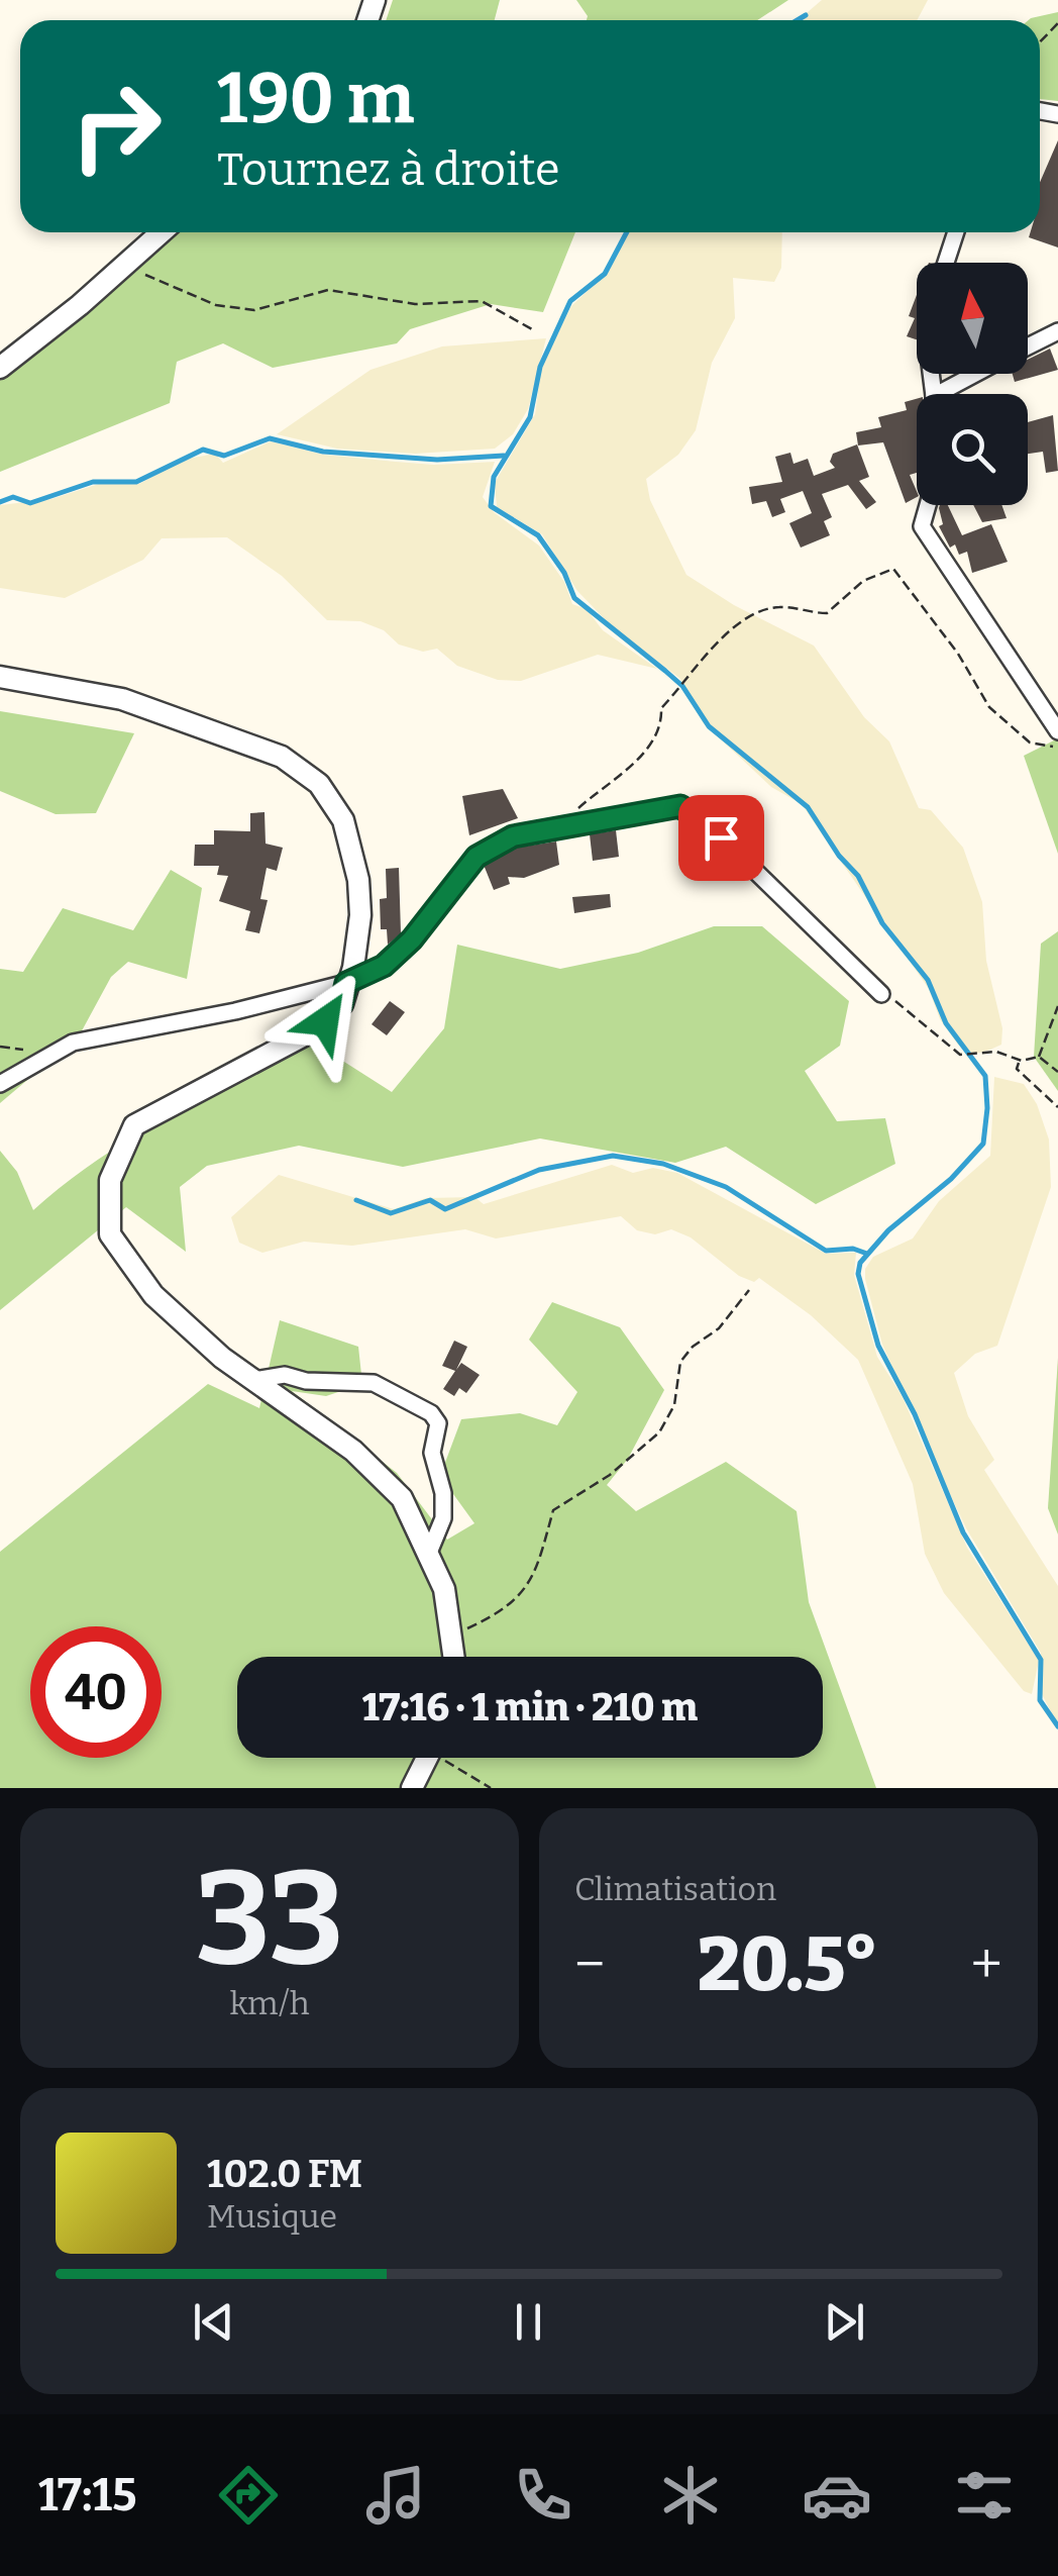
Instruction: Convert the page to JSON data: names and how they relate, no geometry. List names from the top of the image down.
{
  "north": "top",
  "page": {
    "turn": ["190 m", "Tournez à droite"],
    "limit": "40",
    "trip": "17:16 · 1 min · 210 m",
    "tile": [
      ["33", "km/h"],
      "Climatisation"
    ],
    "heat": ["−", "20.5°", "+"],
    "song": ["102.0 FM", "Musique"],
    "tabs": "17:15"
  }
}
